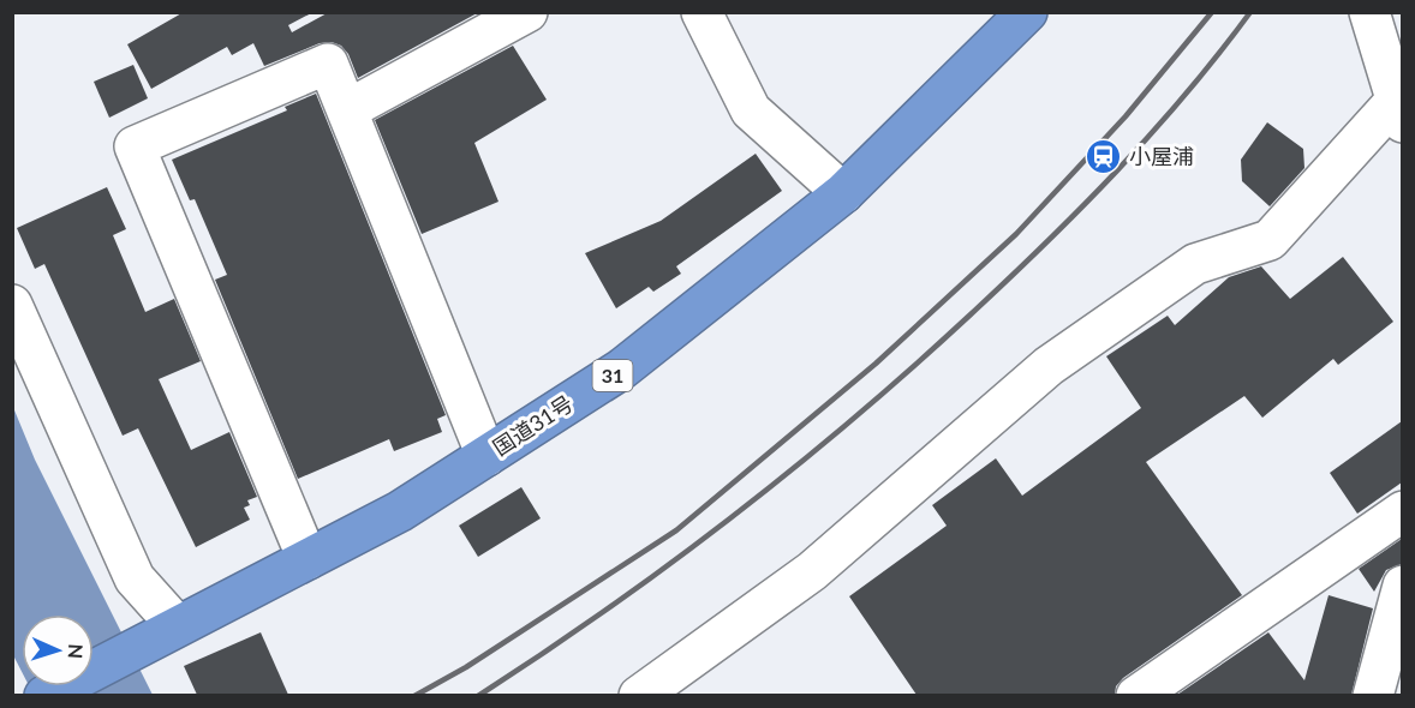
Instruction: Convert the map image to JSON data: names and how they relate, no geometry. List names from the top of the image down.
{
  "streets": {
    "highway": ["31", "国道31号"]
  },
  "places": {
    "station": ["小屋浦"]
  },
  "north": "right"
}
